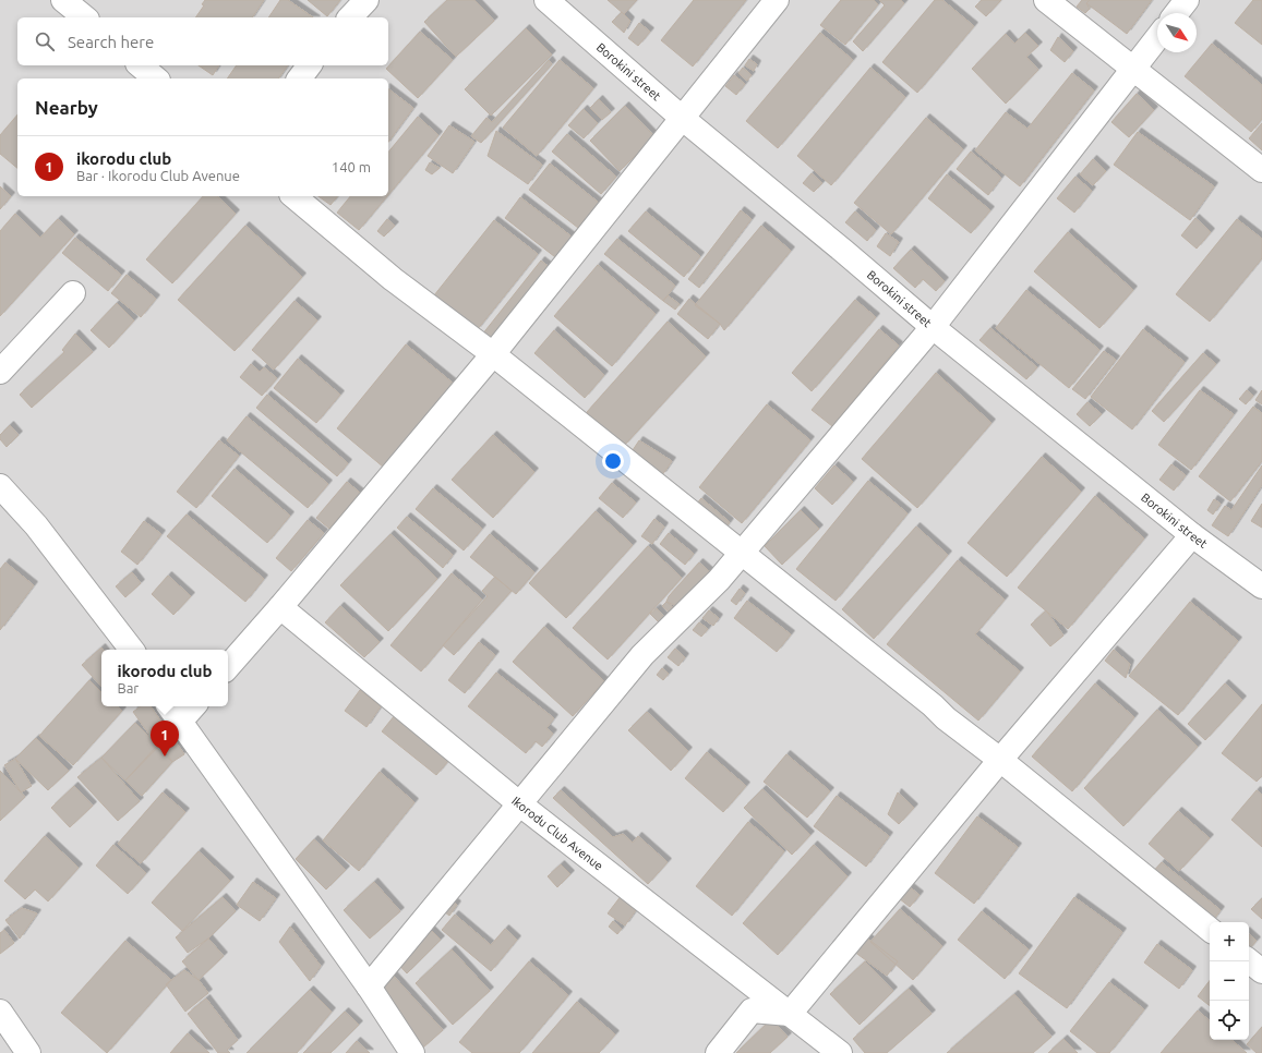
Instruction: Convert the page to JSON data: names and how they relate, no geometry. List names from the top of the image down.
{
  "streets": {
    "street": ["Borokini street", "Ikorodu Club Avenue"]
  },
  "north": "bottom right",
  "page": {
    "search": "Search here",
    "heading": "Nearby",
    "list": [
      {
        "mark": "1",
        "name": "ikorodu club",
        "note": "Bar · Ikorodu Club Avenue",
        "value": "140 m"
      }
    ],
    "popup": ["ikorodu club", "Bar"],
    "pins": "1",
    "map_buttons": ["+", "−"]
  }
}
